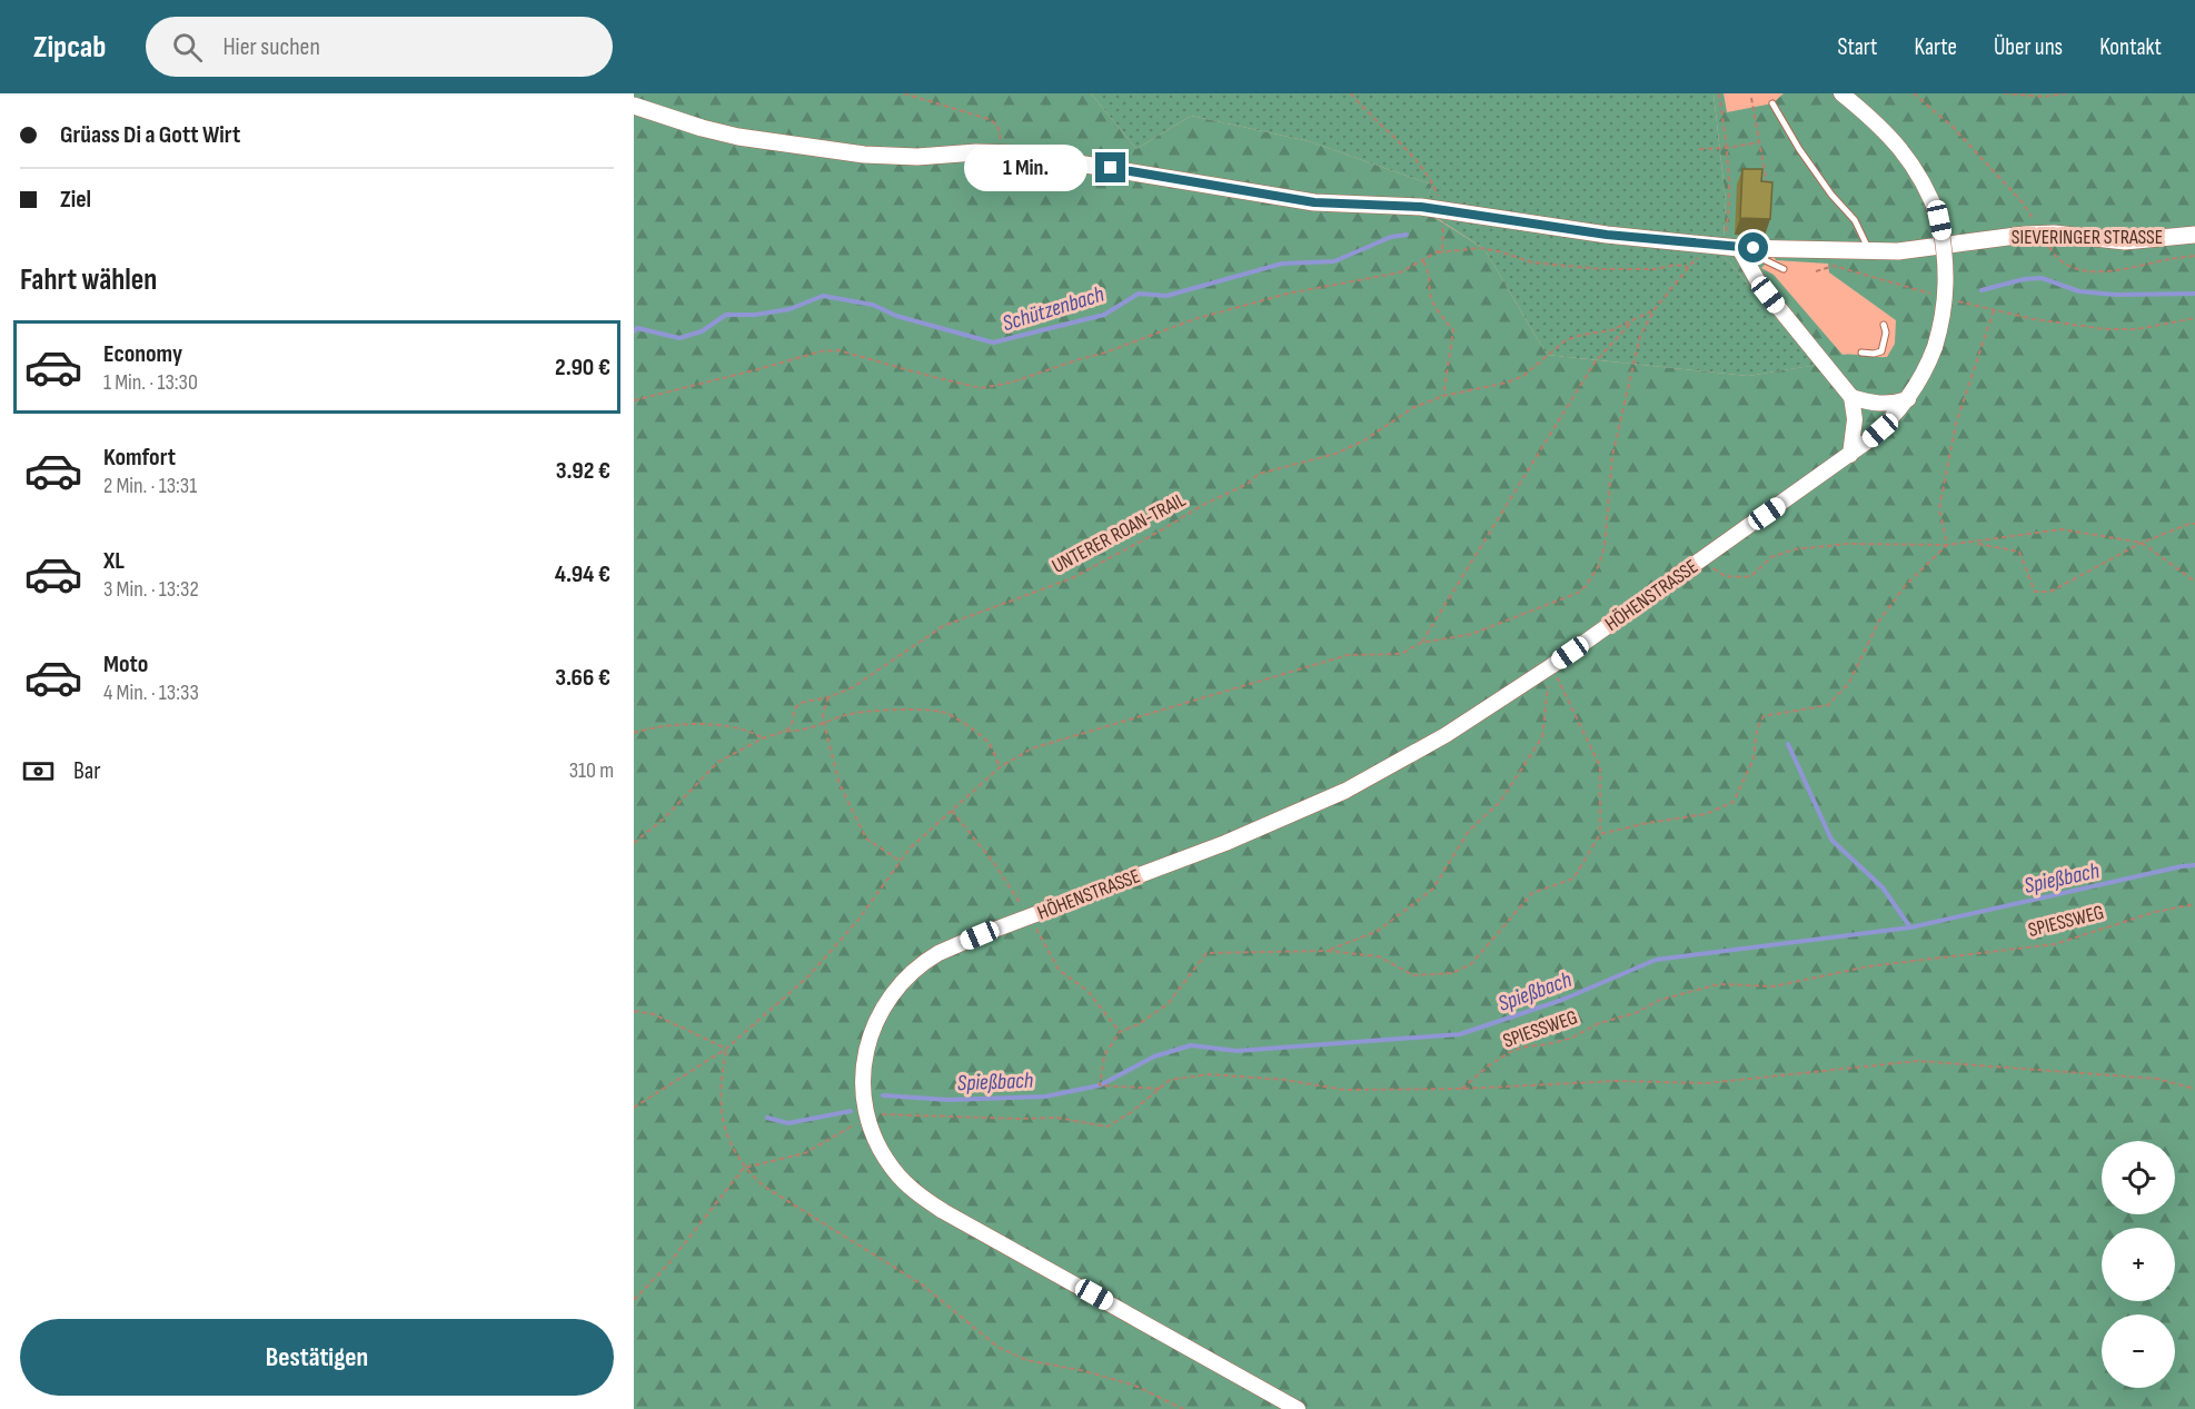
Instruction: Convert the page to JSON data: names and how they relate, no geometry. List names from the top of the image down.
{
  "streets": {
    "main road": ["SIEVERINGER STRASSE"],
    "street": ["HÖHENSTRASSE"],
    "path": ["UNTERER ROAN-TRAIL", "SPIESSWEG"]
  },
  "water": ["Schützenbach", "Spießbach"],
  "page": {
    "header": "Zipcab",
    "search": "Hier suchen",
    "nav": [
      "Start",
      "Karte",
      "Über uns",
      "Kontakt"
    ],
    "banner": ["Grüass Di a Gott Wirt", "Ziel"],
    "bubble": "1 Min.",
    "heading": "Fahrt wählen",
    "list": [
      {
        "name": "Economy",
        "note": "1 Min. · 13:30",
        "value": "2.90 €"
      },
      {
        "name": "Komfort",
        "note": "2 Min. · 13:31",
        "value": "3.92 €"
      },
      {
        "name": "XL",
        "note": "3 Min. · 13:32",
        "value": "4.94 €"
      },
      {
        "name": "Moto",
        "note": "4 Min. · 13:33",
        "value": "3.66 €"
      }
    ],
    "pay": ["Bar", "310 m"],
    "map_buttons": ["+", "−"],
    "buttons": "Bestätigen"
  }
}
